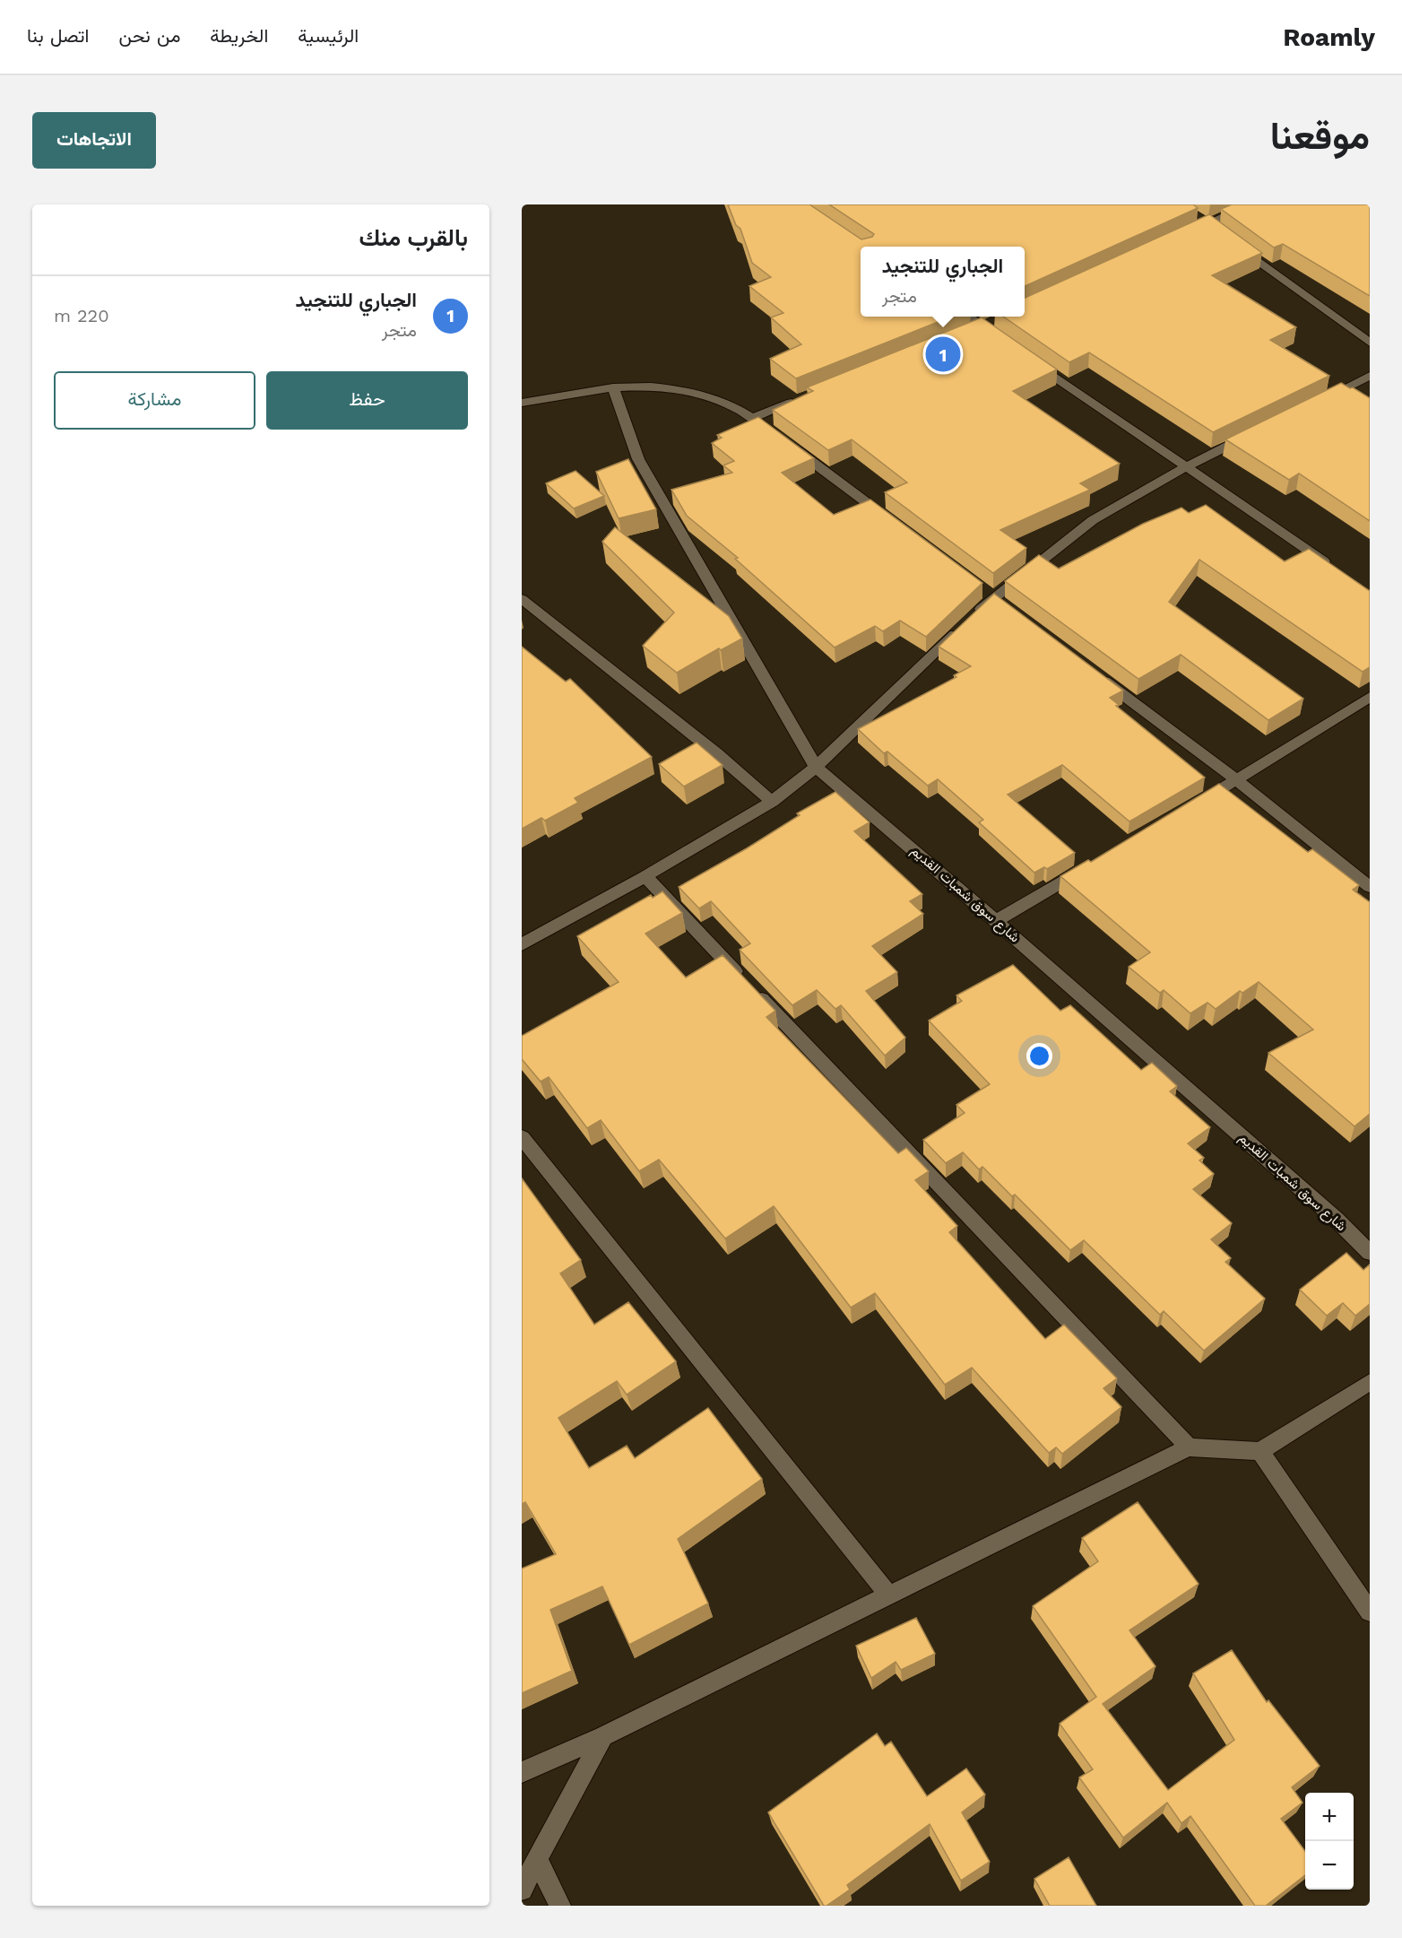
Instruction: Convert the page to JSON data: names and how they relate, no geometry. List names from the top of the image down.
{
  "streets": {
    "street": ["شارع سوق شمبات القديم"]
  },
  "page": {
    "header": "Roamly",
    "nav": [
      "الرئيسية",
      "الخريطة",
      "من نحن",
      "اتصل بنا"
    ],
    "title": "موقعنا",
    "buttons": [
      "الاتجاهات",
      ["حفظ", "مشاركة"]
    ],
    "heading": "بالقرب منك",
    "popup": ["الجباري للتنجيد", "متجر"],
    "list": [
      {
        "mark": "1",
        "name": "الجباري للتنجيد",
        "note": "متجر",
        "value": "220 m"
      }
    ],
    "pins": "1",
    "map_buttons": ["+", "−"]
  }
}
